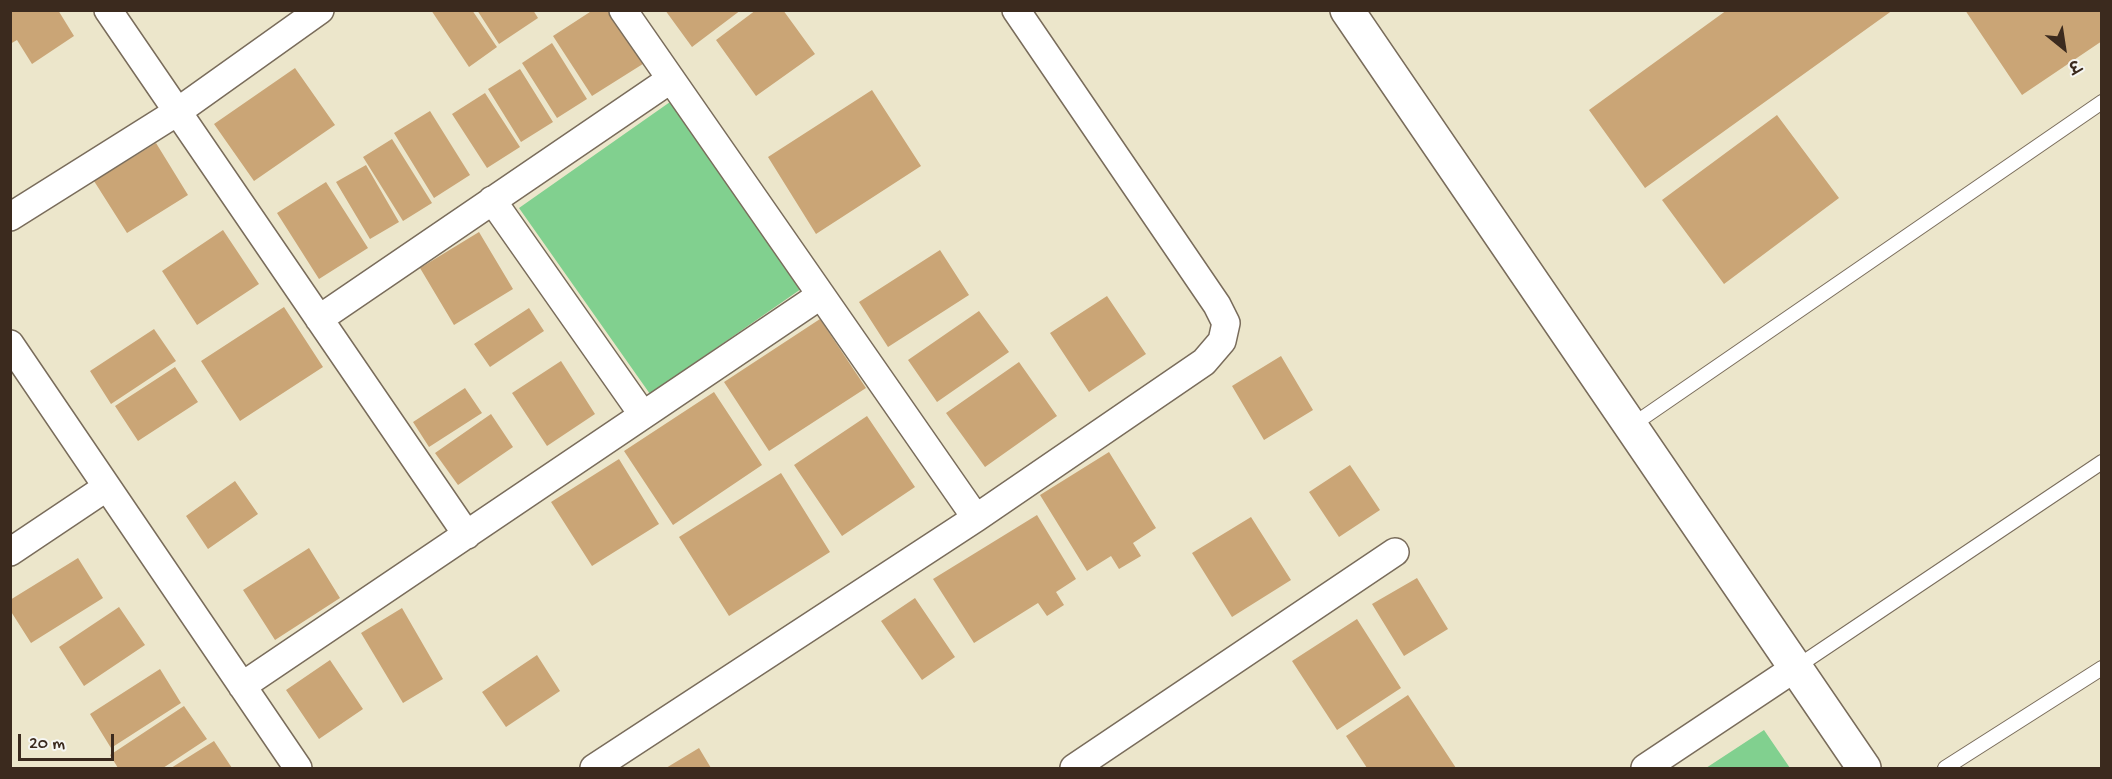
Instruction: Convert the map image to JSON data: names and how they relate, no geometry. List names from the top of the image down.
{
  "scale_bar": "20 m",
  "north": "bottom right"
}
